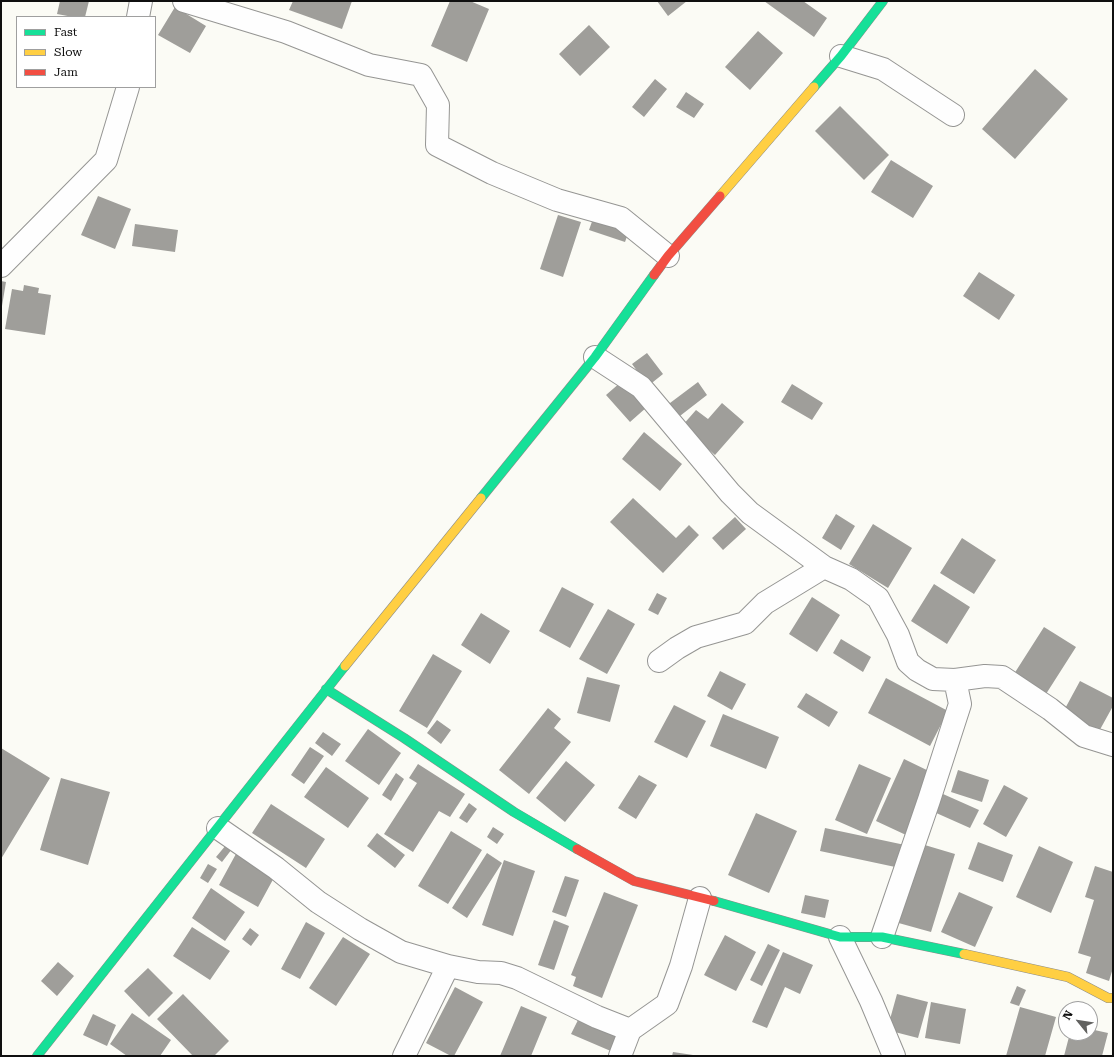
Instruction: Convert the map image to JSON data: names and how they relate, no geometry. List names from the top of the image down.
{
  "legend": ["Fast", "Slow", "Jam"],
  "north": "top left"
}
